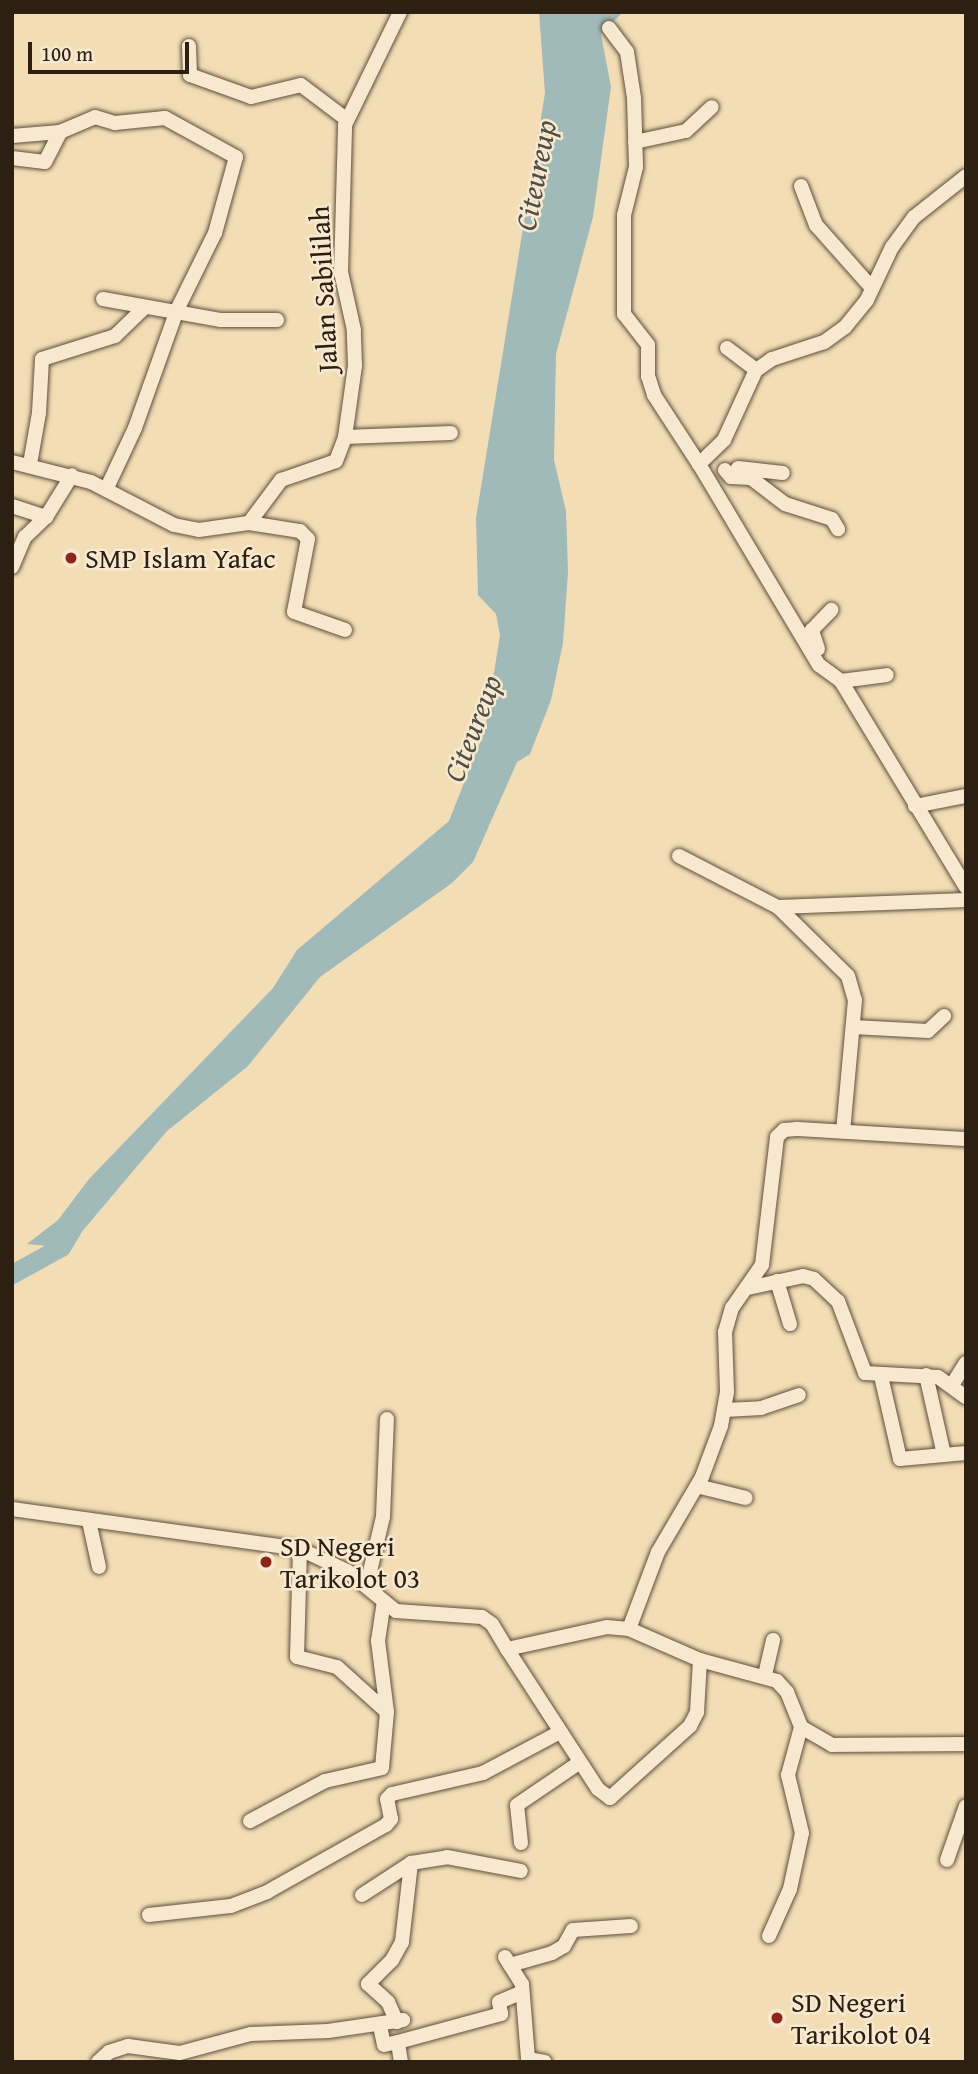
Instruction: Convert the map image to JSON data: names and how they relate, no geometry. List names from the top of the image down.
{
  "streets": {
    "street": ["Jalan Sabililah"]
  },
  "water": ["Citeureup"],
  "places": ["SMP Islam Yafac", "SD Negeri Tarikolot 03", "SD Negeri Tarikolot 04"],
  "scale_bar": "100 m"
}
